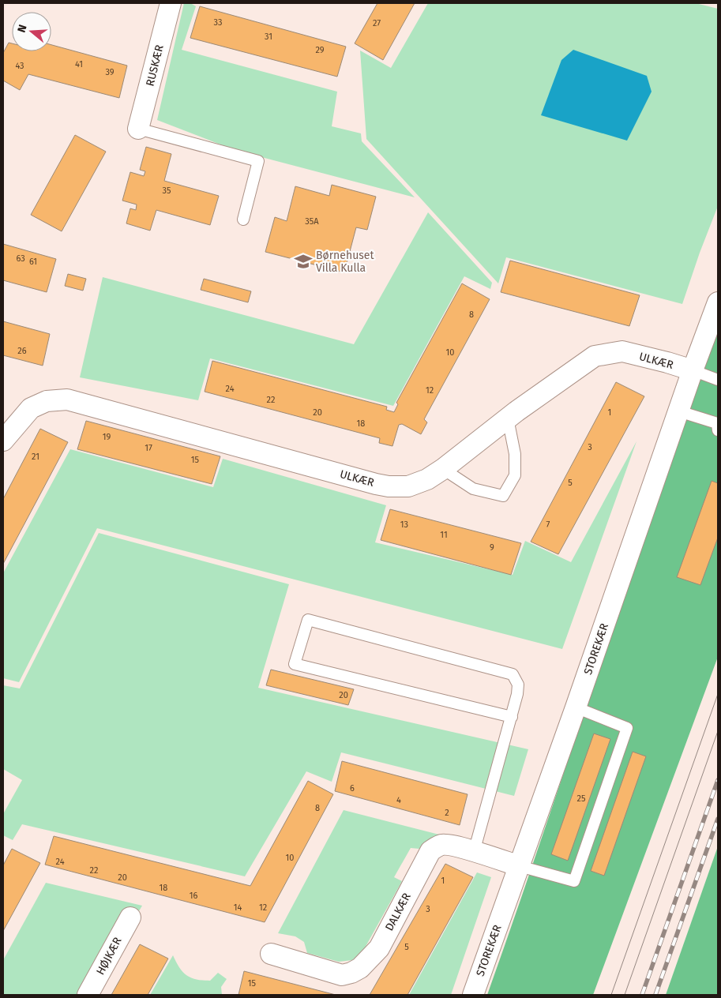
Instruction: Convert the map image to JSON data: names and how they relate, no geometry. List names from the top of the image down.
{
  "streets": {
    "street": [
      "RUSKÆR",
      "ULKÆR",
      "STOREKÆR",
      "DALKÆR",
      "HØJKÆR"
    ]
  },
  "crossings": [
    ["ULKÆR", "STOREKÆR"],
    ["STOREKÆR", "DALKÆR"]
  ],
  "places": {
    "school or university": ["Børnehuset Villa Kulla"]
  },
  "house_numbers": [
    "33",
    "27",
    "31",
    "29",
    "41",
    "43",
    "39",
    "35",
    "35A",
    "63",
    "61",
    "8",
    "26",
    "10",
    "24",
    "12",
    "22",
    "20",
    "1",
    "18",
    "19",
    "3",
    "17",
    "21",
    "15",
    "5",
    "13",
    "7",
    "11",
    "9",
    "20",
    "6",
    "25",
    "4",
    "8",
    "2",
    "10",
    "24",
    "22",
    "20",
    "1",
    "18",
    "16",
    "14",
    "12",
    "3",
    "5",
    "15"
  ],
  "north": "left"
}
